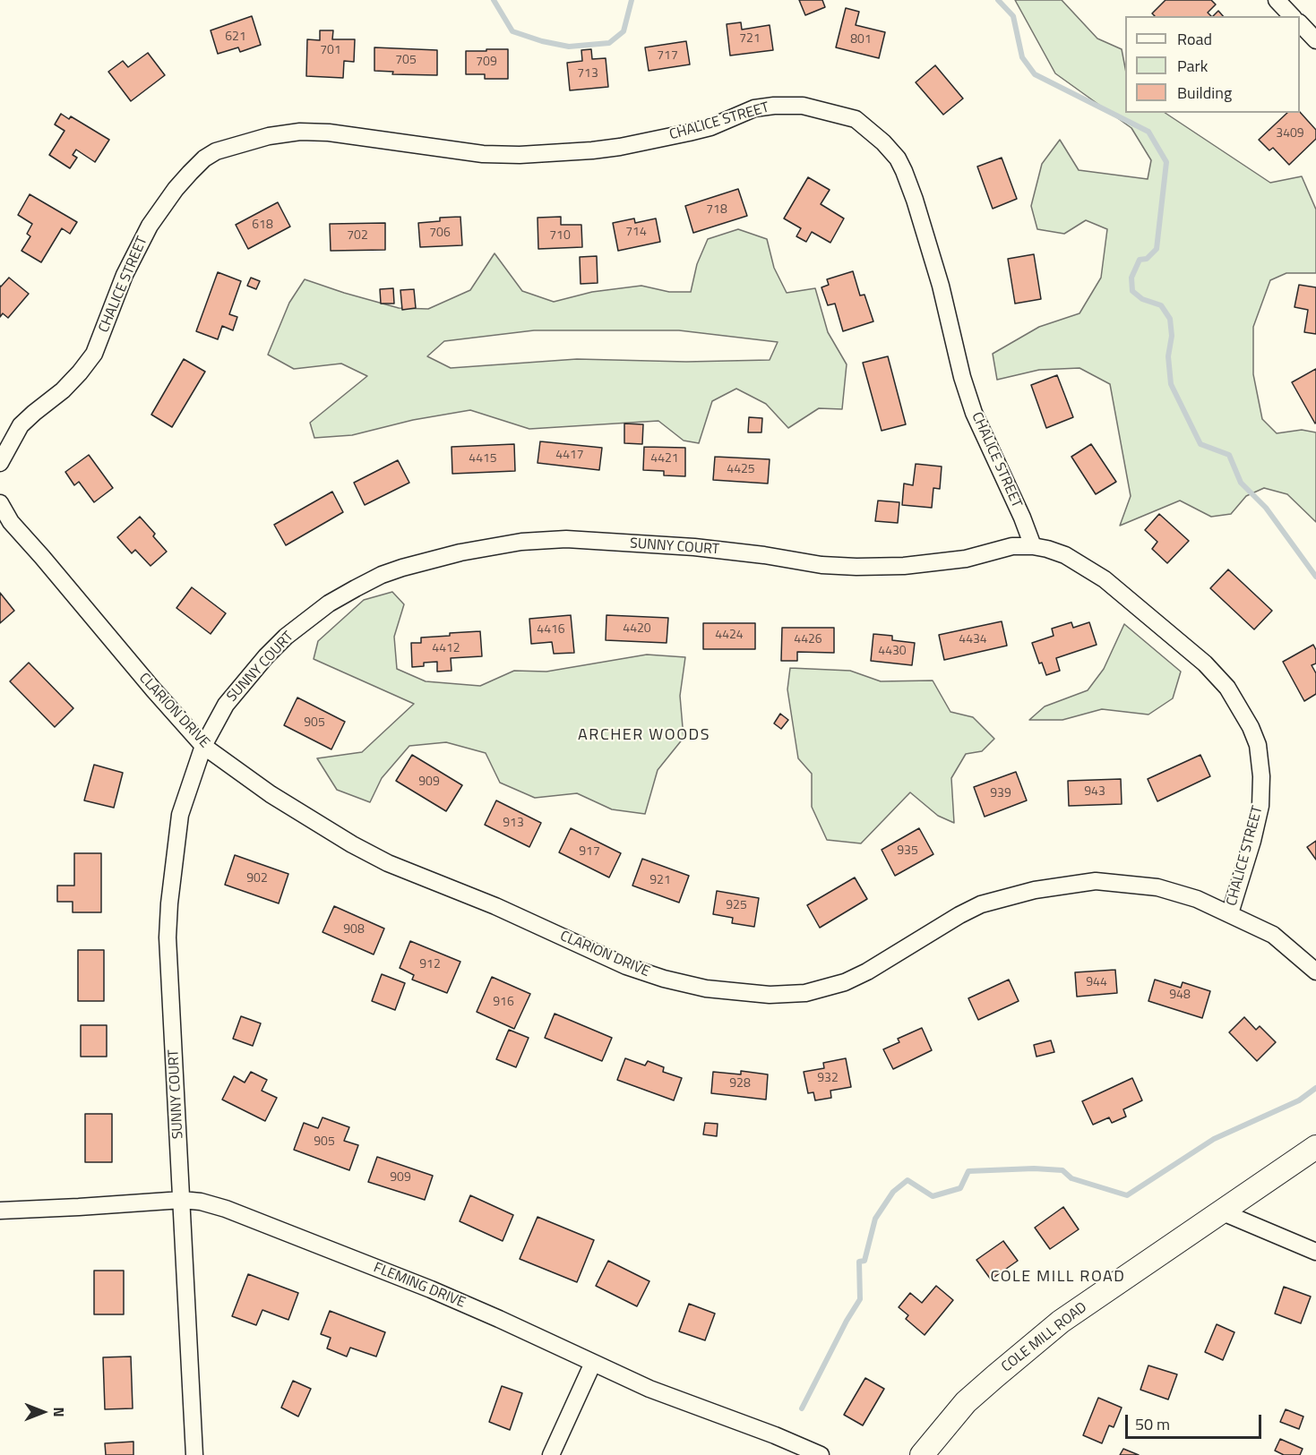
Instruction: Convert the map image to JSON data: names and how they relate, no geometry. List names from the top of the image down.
{
  "streets": {
    "street": [
      "CHALICE STREET",
      "SUNNY COURT",
      "CLARION DRIVE",
      "FLEMING DRIVE",
      "COLE MILL ROAD"
    ]
  },
  "crossings": [
    ["CHALICE STREET", "SUNNY COURT"],
    ["CHALICE STREET", "CLARION DRIVE"],
    ["SUNNY COURT", "CLARION DRIVE"],
    ["SUNNY COURT", "FLEMING DRIVE"]
  ],
  "districts": ["ARCHER WOODS", "COLE MILL ROAD"],
  "house_numbers": [
    "621",
    "721",
    "801",
    "701",
    "717",
    "705",
    "709",
    "713",
    "3409",
    "718",
    "618",
    "714",
    "706",
    "702",
    "710",
    "4417",
    "4415",
    "4421",
    "4425",
    "4420",
    "4416",
    "4424",
    "4426",
    "4434",
    "4412",
    "4430",
    "905",
    "909",
    "943",
    "939",
    "913",
    "935",
    "917",
    "902",
    "921",
    "925",
    "908",
    "912",
    "944",
    "948",
    "916",
    "932",
    "928",
    "905",
    "909"
  ],
  "legend": ["Road", "Park", "Building"],
  "scale_bar": "50 m",
  "north": "right"
}
